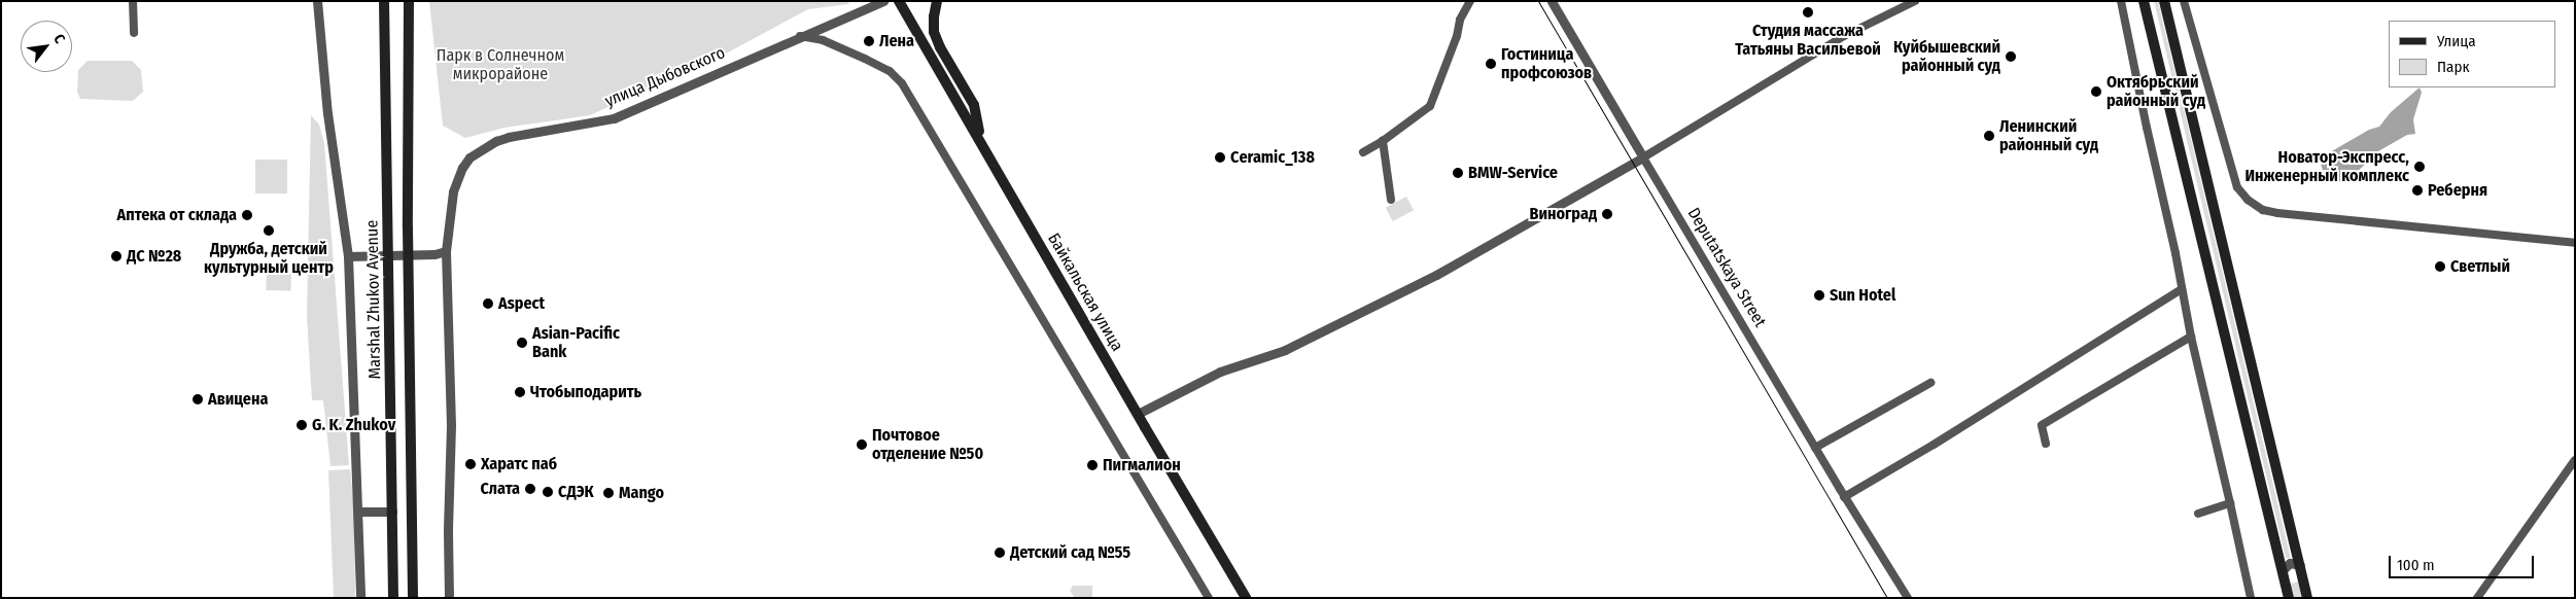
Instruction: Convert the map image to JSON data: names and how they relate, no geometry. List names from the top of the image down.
{
  "streets": {
    "main road": ["Байкальская улица", "Marshal Zhukov Avenue"],
    "street": ["улица Дыбовского", "Deputatskaya Street"]
  },
  "parks": ["Парк в Солнечном микрорайоне"],
  "places": [
    "Студия массажа Татьяны Васильевой",
    "Лена",
    "Куйбышевский районный суд",
    "Гостиница профсоюзов",
    "Октябрьский районный суд",
    "Ленинский районный суд",
    "Сeramic_138",
    "Новатор-Экспресс, Инженерный комплекс",
    "BMW-Service",
    "Реберня",
    "Виноград",
    "Аптека от склада",
    "Дружба, детский культурный центр",
    "ДС №28",
    "Светлый",
    "Sun Hotel",
    "Aspect",
    "Asian-Pacific Bank",
    "Чтобыподарить",
    "Авицена",
    "G. K. Zhukov",
    "Почтовое отделение №50",
    "Харатс паб",
    "Пигмалион",
    "Слата",
    "СДЭК",
    "Mango",
    "Детский сад №55"
  ],
  "legend": ["Улица", "Парк"],
  "scale_bar": "100 m",
  "north": "top right"
}
